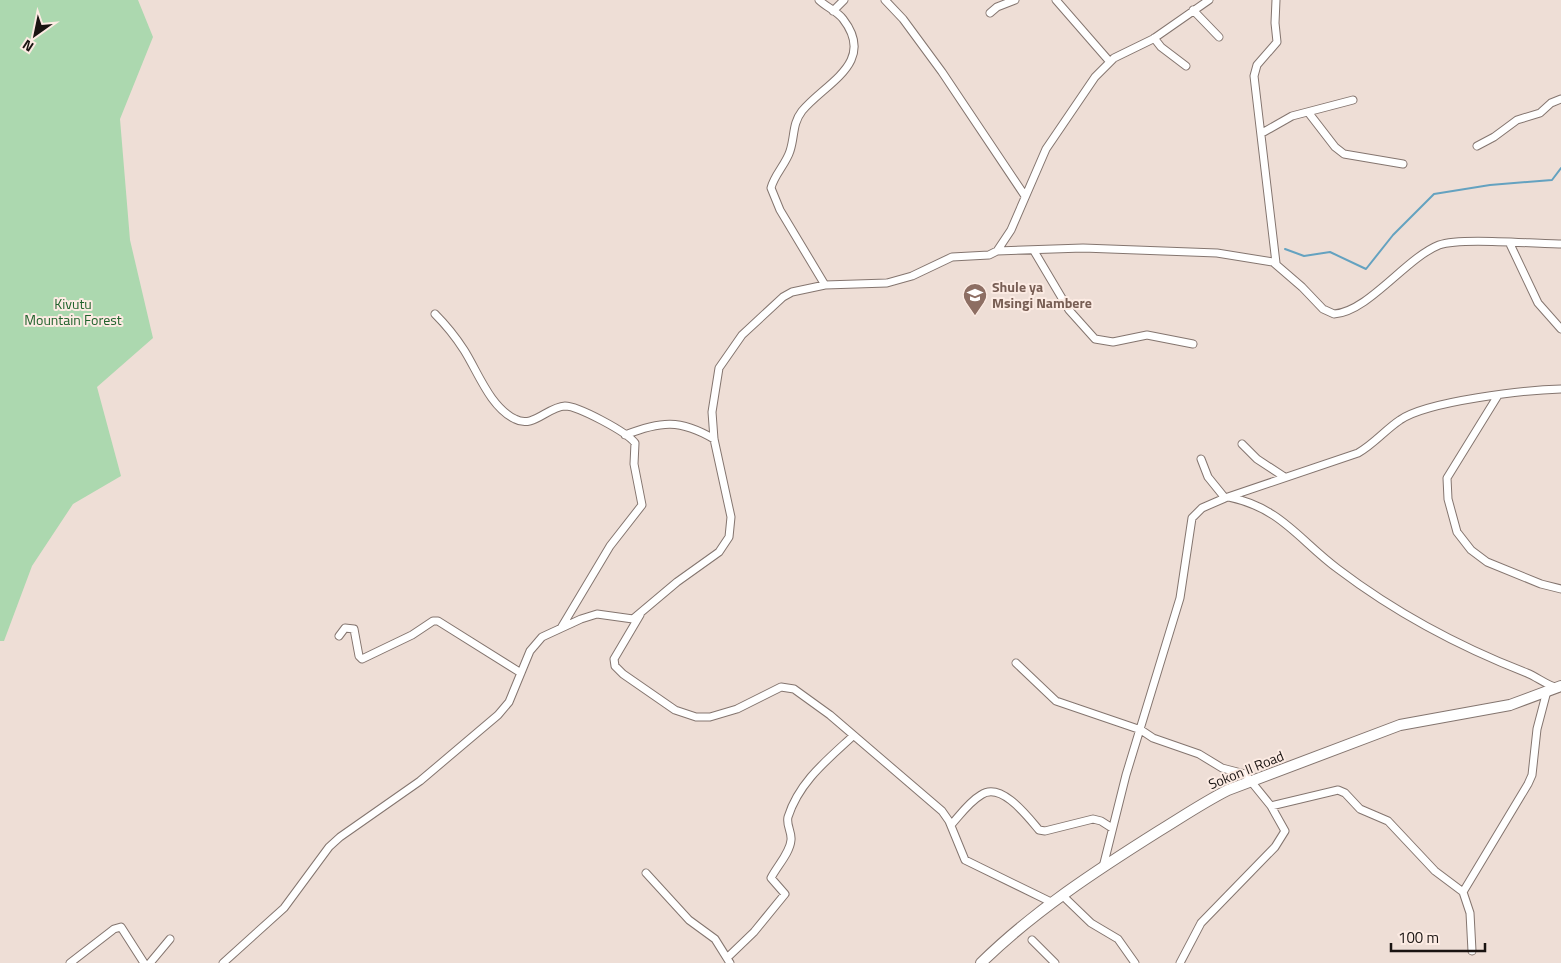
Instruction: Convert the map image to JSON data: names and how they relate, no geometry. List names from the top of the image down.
{
  "streets": {
    "street": ["Sokon II Road"]
  },
  "parks": ["Kivutu Mountain Forest"],
  "places": {
    "school or university": ["Shule ya Msingi Nambere"]
  },
  "scale_bar": "100 m",
  "north": "bottom left"
}
